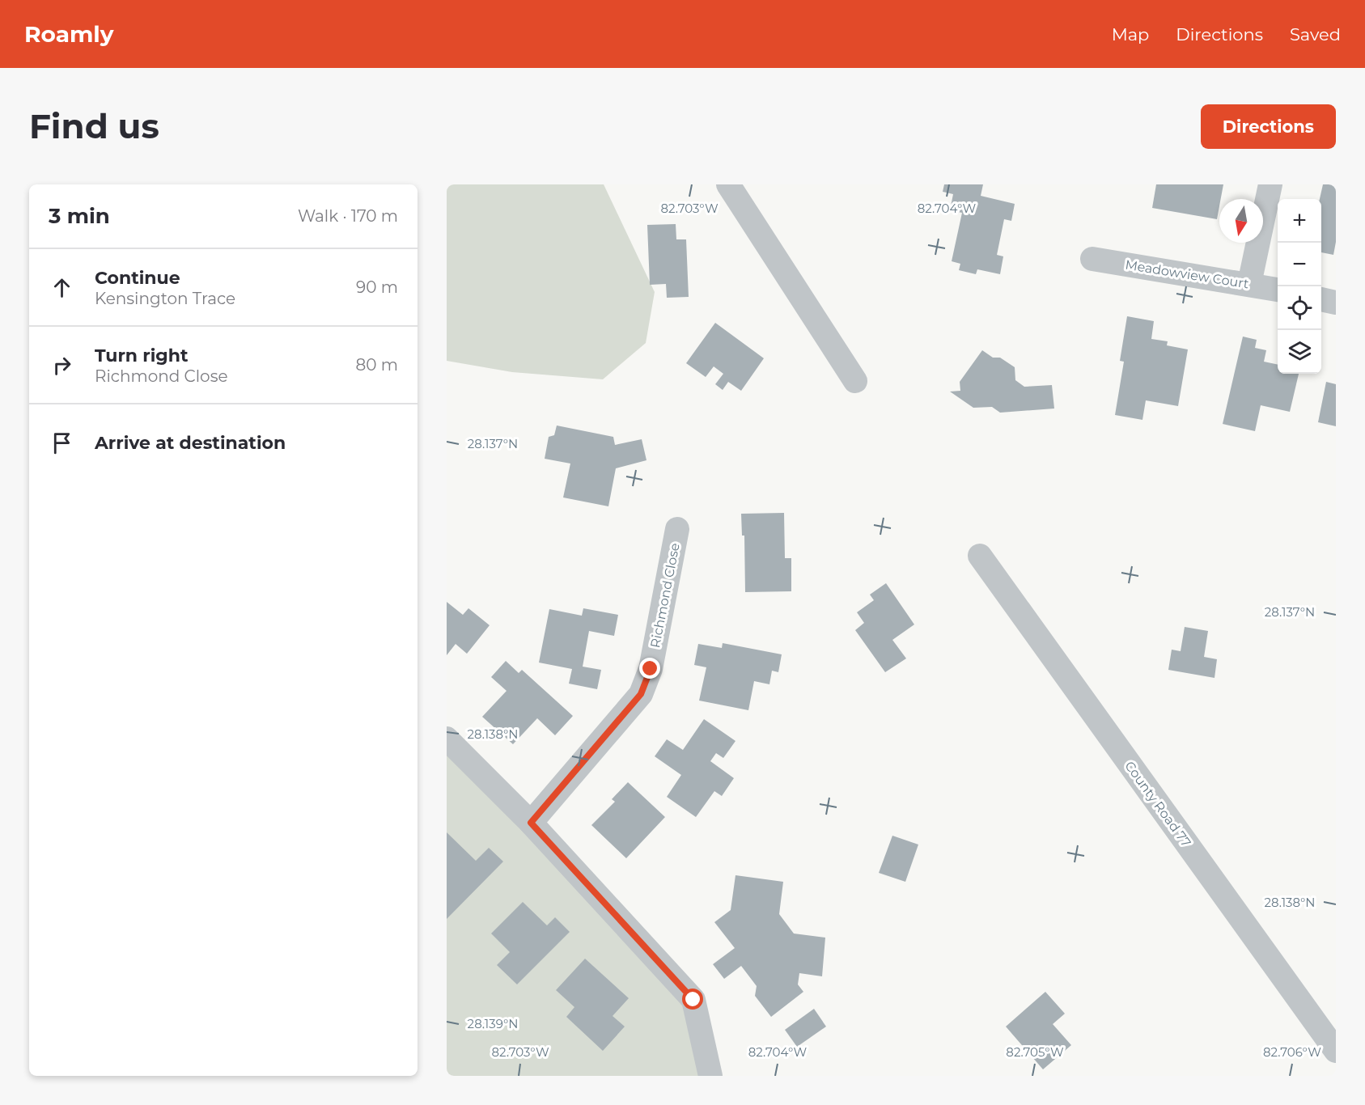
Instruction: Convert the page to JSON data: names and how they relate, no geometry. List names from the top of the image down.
{
  "streets": {
    "street": ["Meadowview Court", "Richmond Close", "County Road 77"]
  },
  "north": "bottom",
  "page": {
    "header": "Roamly",
    "nav": ["Map", "Directions", "Saved"],
    "buttons": "Directions",
    "title": "Find us",
    "heading": ["3 min", "Walk · 170 m"],
    "map_buttons": ["+", "−"],
    "list": [
      ["Continue", "Kensington Trace", "90 m"],
      ["Turn right", "Richmond Close", "80 m"],
      "Arrive at destination"
    ]
  },
  "coordinates": [
    "82.703°W",
    "82.704°W",
    "28.137°N",
    "28.138°N",
    "28.139°N",
    "82.705°W",
    "82.706°W"
  ]
}
